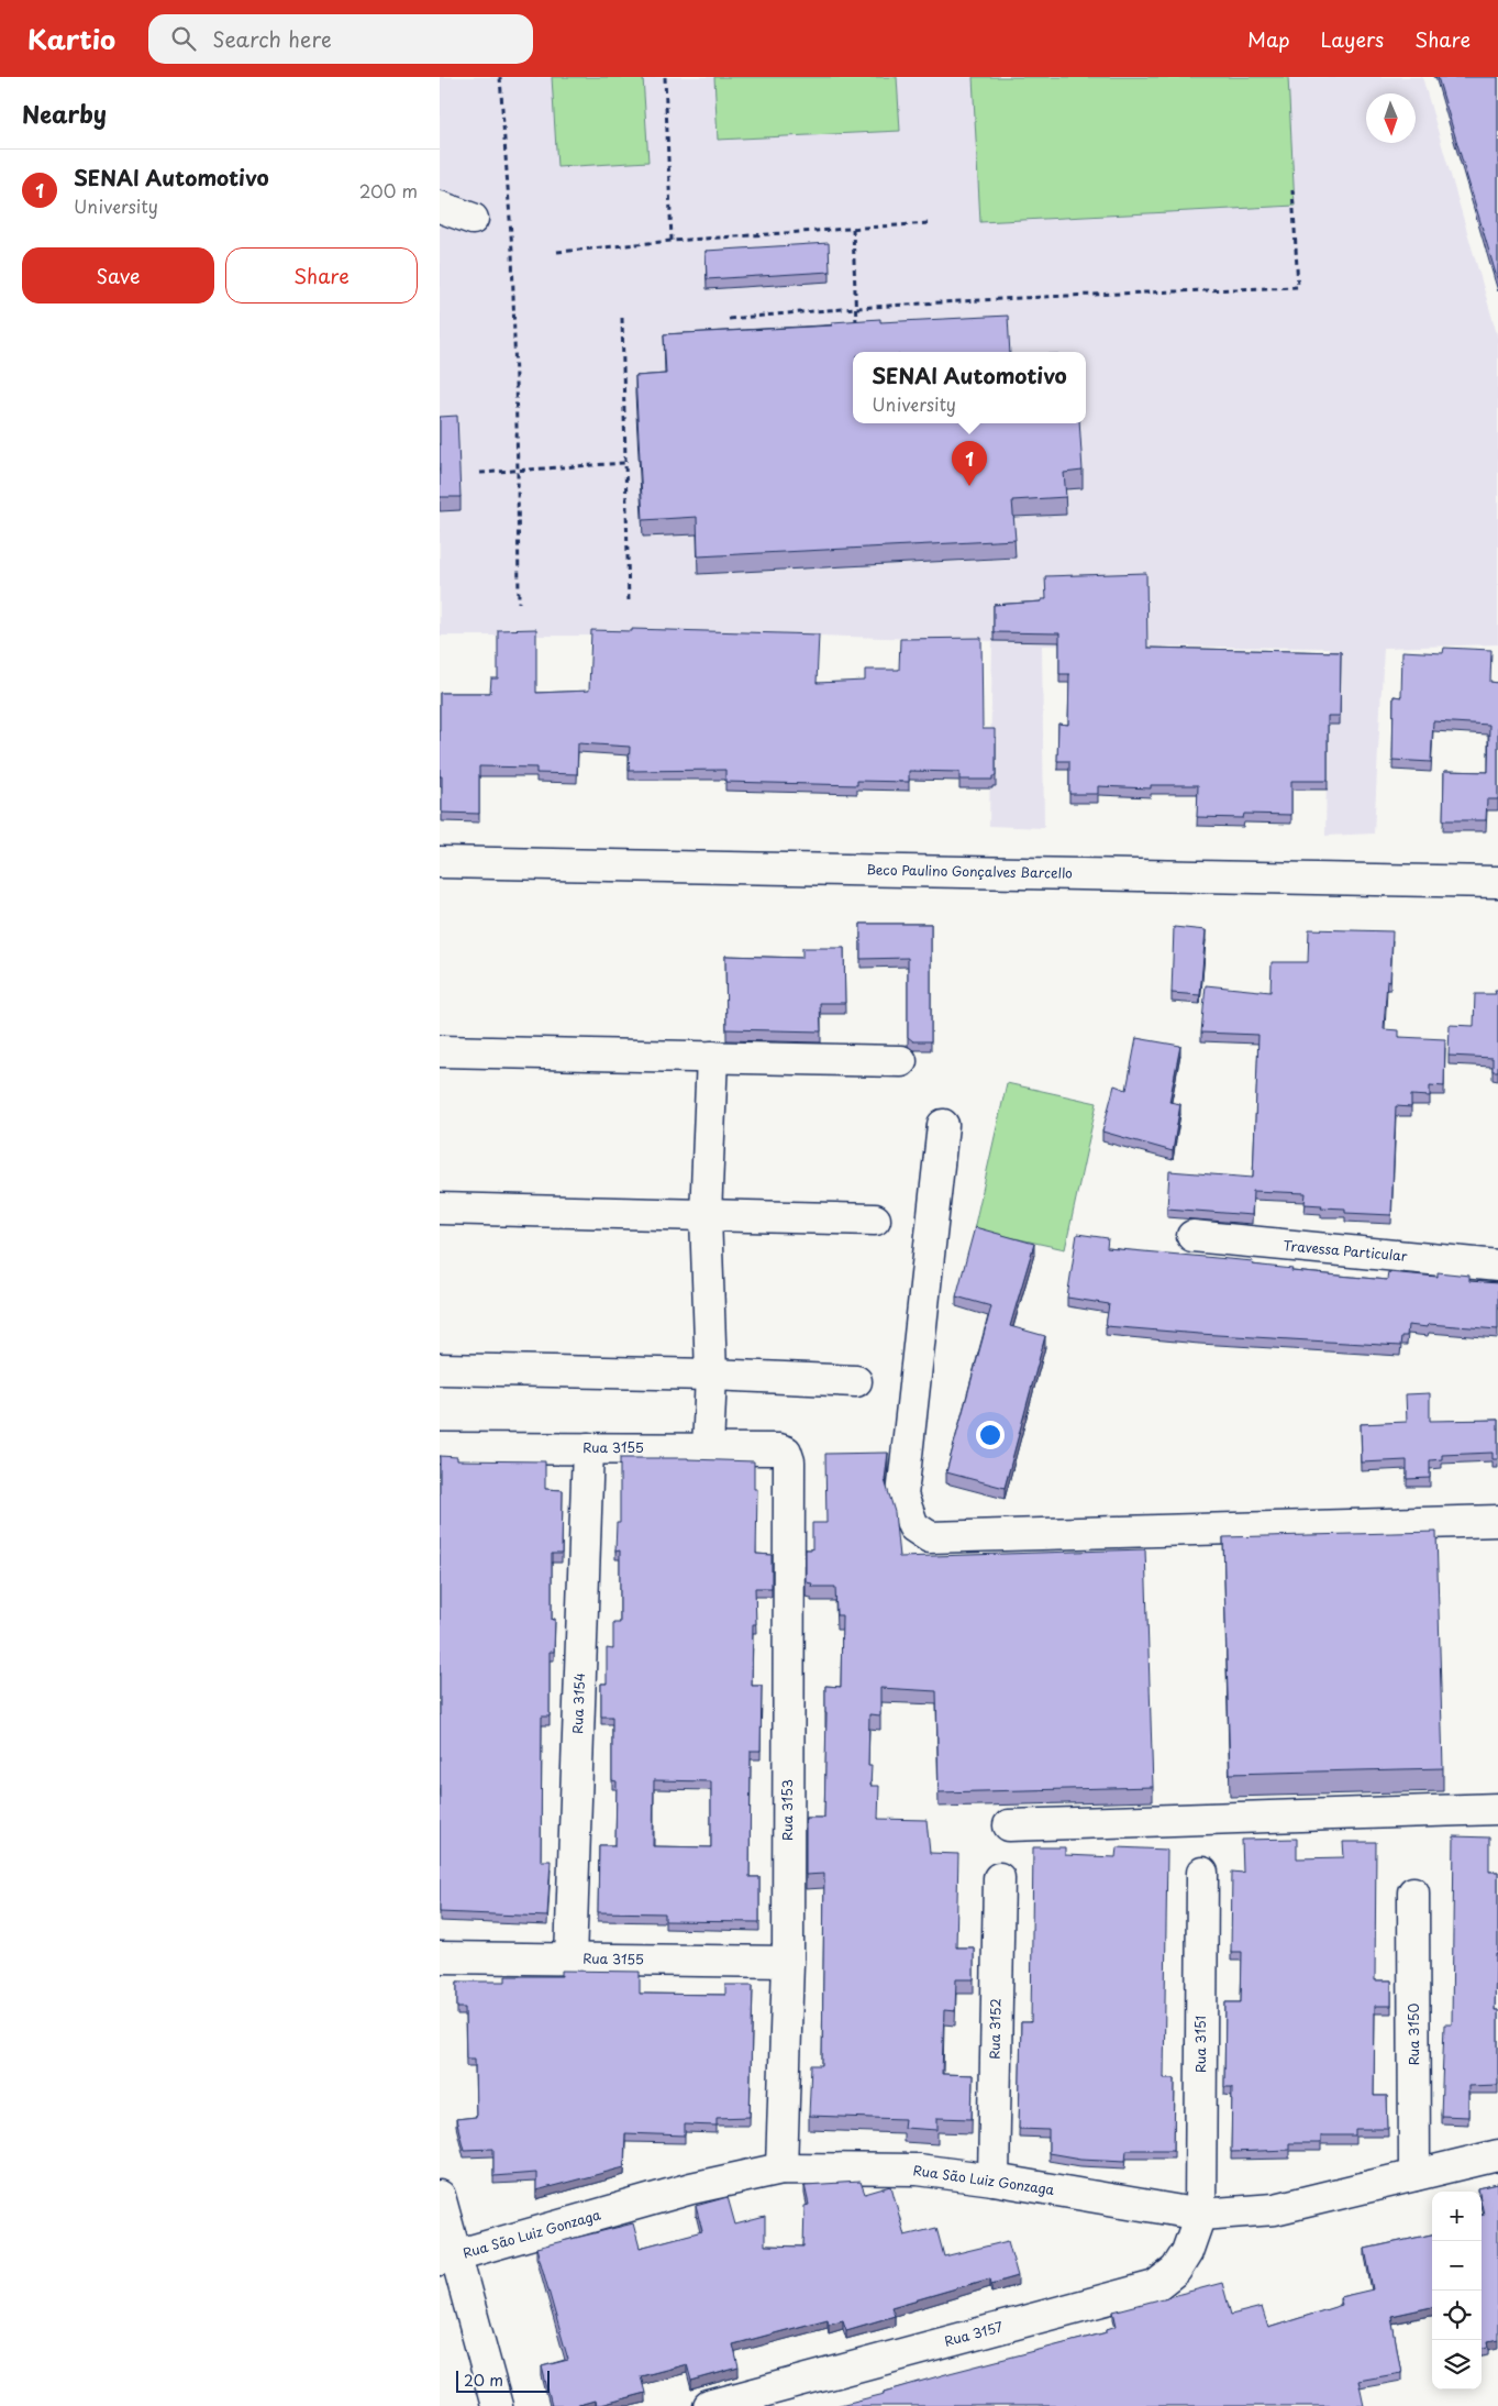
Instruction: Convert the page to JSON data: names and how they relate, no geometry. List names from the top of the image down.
{
  "streets": {
    "street": [
      "Beco Paulino Gonçalves Barcello",
      "Travessa Particular",
      "Rua 3155",
      "Rua 3154",
      "Rua 3153",
      "Rua 3152",
      "Rua 3150",
      "Rua 3151",
      "Rua São Luiz Gonzaga",
      "Rua 3157"
    ]
  },
  "crossings": [
    ["Rua 3155", "Rua 3154"],
    ["Rua 3155", "Rua 3153"],
    ["Rua 3153", "Rua São Luiz Gonzaga"],
    ["Rua 3152", "Rua São Luiz Gonzaga"],
    ["Rua 3150", "Rua São Luiz Gonzaga"],
    ["Rua 3151", "Rua São Luiz Gonzaga"],
    ["Rua 3151", "Rua 3157"],
    ["Rua São Luiz Gonzaga", "Rua 3157"]
  ],
  "scale_bar": "20 m",
  "north": "bottom",
  "page": {
    "header": "Kartio",
    "search": "Search here",
    "nav": ["Map", "Layers", "Share"],
    "heading": "Nearby",
    "list": [
      {
        "mark": "1",
        "name": "SENAI Automotivo",
        "note": "University",
        "value": "200 m"
      }
    ],
    "buttons": ["Save", "Share"],
    "popup": ["SENAI Automotivo", "University"],
    "pins": "1",
    "map_buttons": ["+", "−"],
    "scale": "20 m"
  }
}
